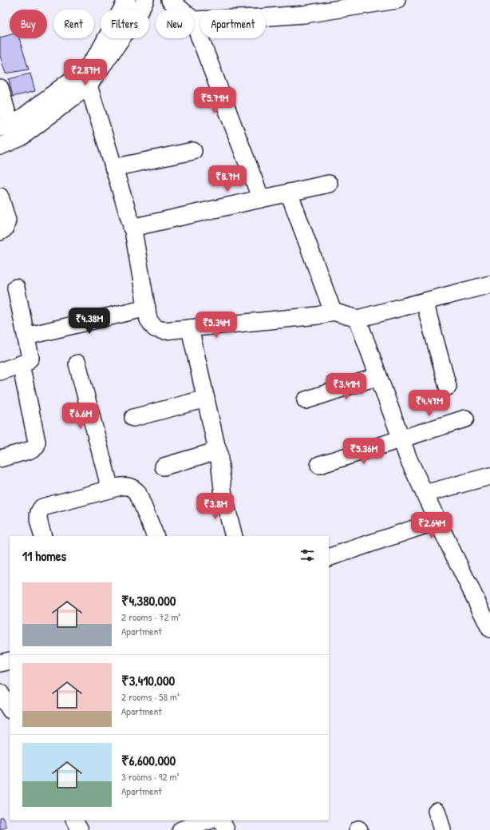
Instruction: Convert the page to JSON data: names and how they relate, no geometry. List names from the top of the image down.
{
  "page": {
    "chip": [
      "Buy",
      "Rent",
      "Filters",
      "New",
      "Apartment"
    ],
    "price": [
      "₹2.87M",
      "₹5.71M",
      "₹8.7M",
      "₹4.38M",
      "₹5.34M",
      "₹3.41M",
      "₹4.47M",
      "₹6.6M",
      "₹5.36M",
      "₹3.8M",
      "₹2.64M"
    ],
    "heading": "11 homes",
    "list": [
      {
        "name": "₹4,380,000",
        "note": "2 rooms · 72 m² · Apartment"
      },
      {
        "name": "₹3,410,000",
        "note": "2 rooms · 58 m² · Apartment"
      },
      {
        "name": "₹6,600,000",
        "note": "3 rooms · 92 m² · Apartment"
      }
    ]
  }
}
